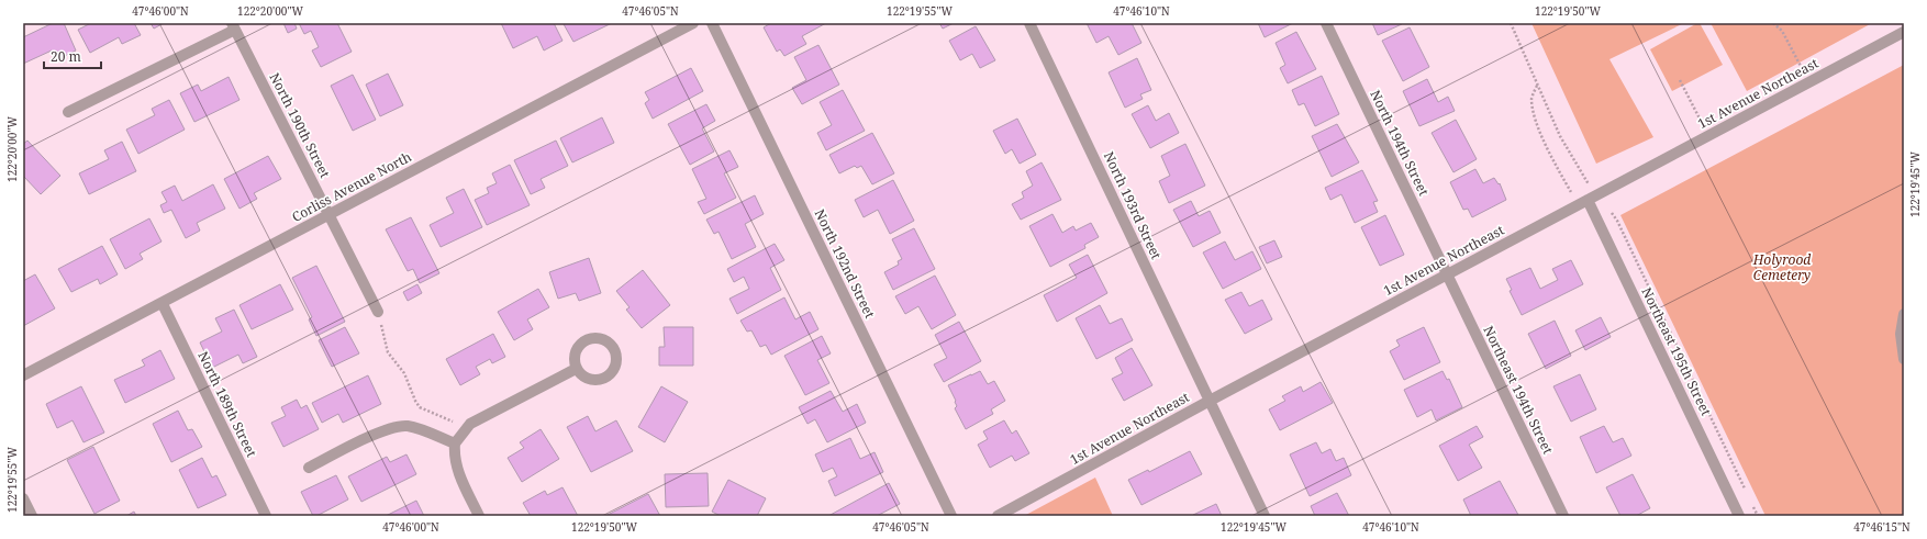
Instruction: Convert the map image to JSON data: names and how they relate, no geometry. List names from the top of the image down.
{
  "streets": {
    "street": [
      "1st Avenue Northeast",
      "North 190th Street",
      "North 194th Street",
      "Corliss Avenue North",
      "North 193rd Street",
      "North 192nd Street",
      "Northeast 195th Street",
      "Northeast 194th Street",
      "North 189th Street"
    ]
  },
  "crossings": [
    ["1st Avenue Northeast", "North 194th Street"],
    ["1st Avenue Northeast", "North 193rd Street"],
    ["1st Avenue Northeast", "Northeast 195th Street"],
    ["1st Avenue Northeast", "Northeast 194th Street"],
    ["North 190th Street", "Corliss Avenue North"],
    ["North 194th Street", "Northeast 194th Street"],
    ["Corliss Avenue North", "North 189th Street"]
  ],
  "parks": ["Holyrood Cemetery"],
  "scale_bar": "20 m",
  "coordinates": [
    "47°46'00\"N",
    "122°20'00\"W",
    "47°46'05\"N",
    "122°19'55\"W",
    "47°46'10\"N",
    "122°19'50\"W",
    "122°19'45\"W",
    "47°46'15\"N"
  ]
}
